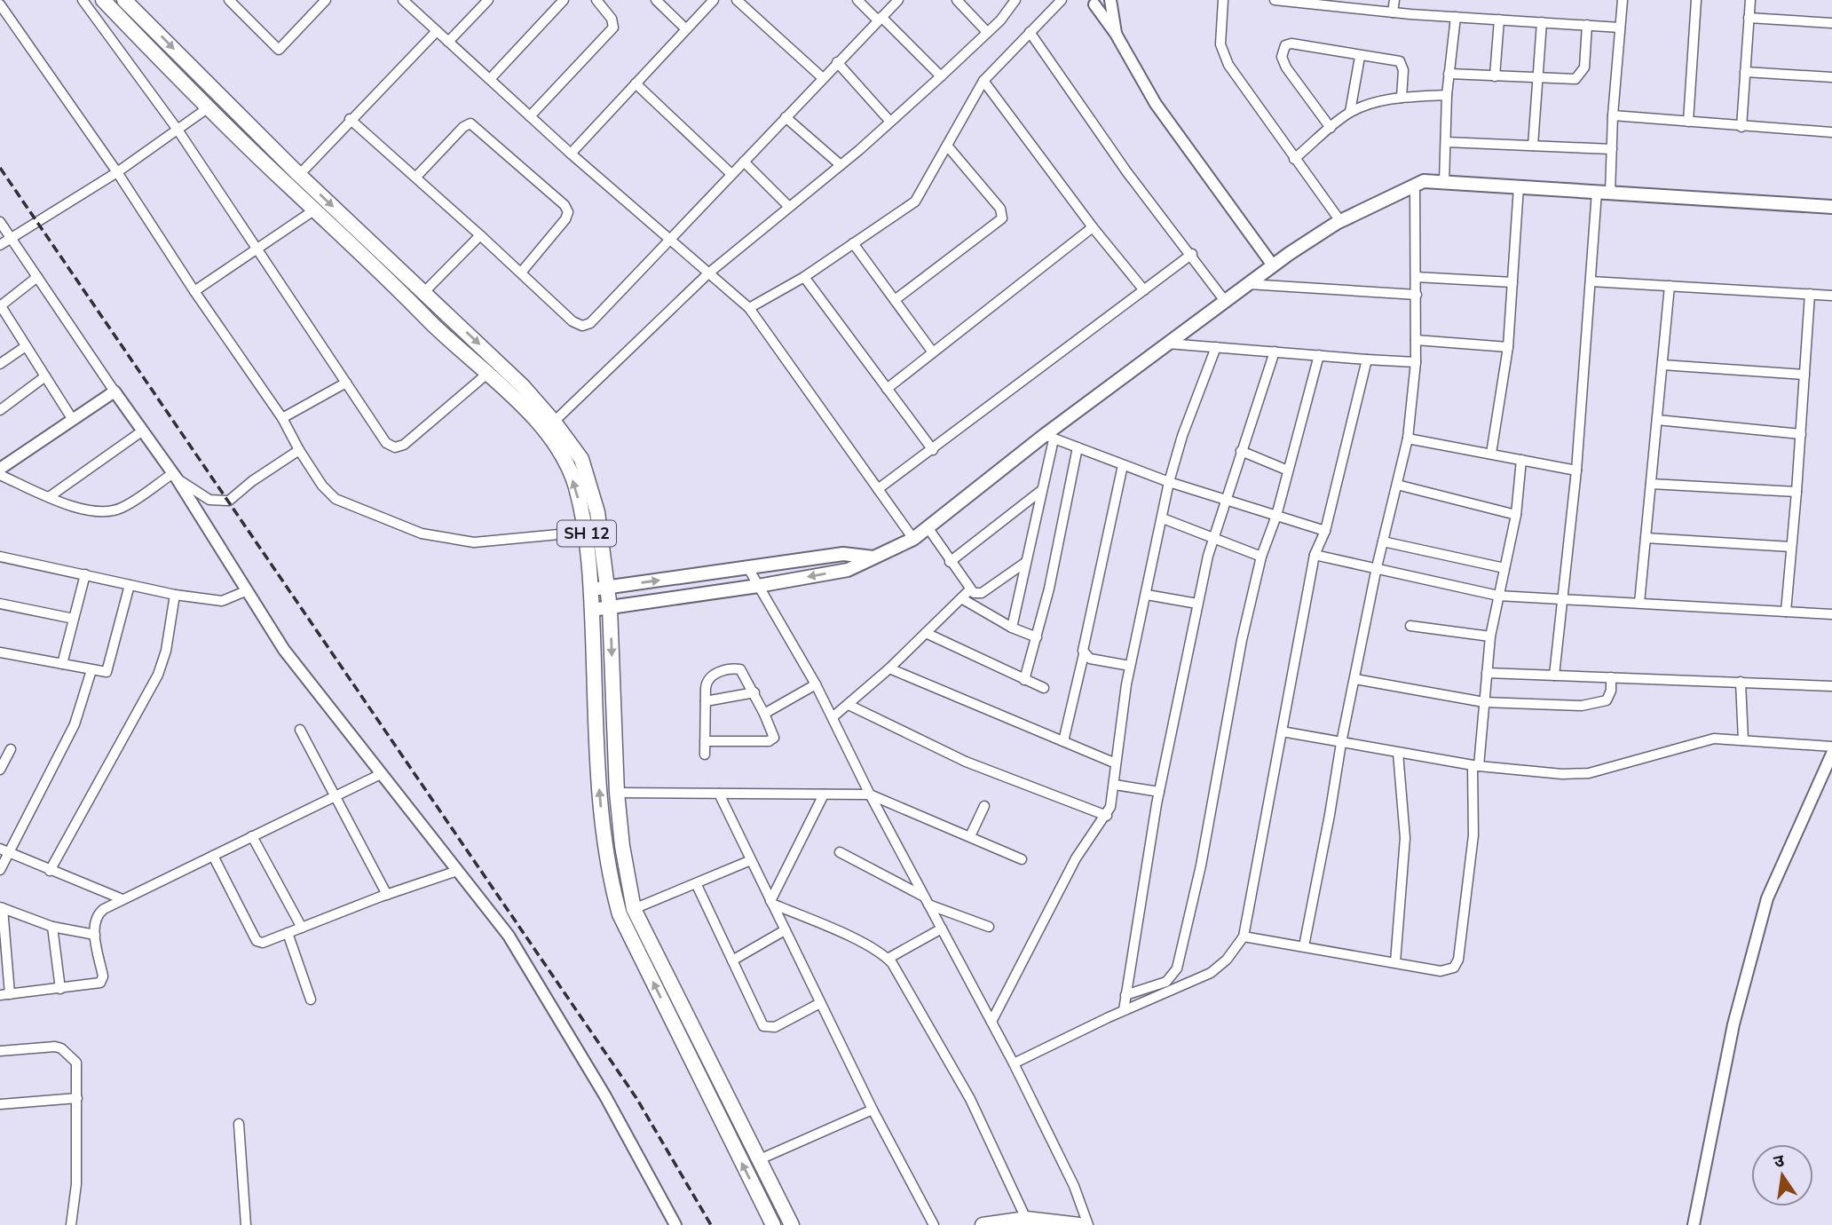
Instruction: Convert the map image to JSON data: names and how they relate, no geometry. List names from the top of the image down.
{
  "streets": {
    "main road": ["SH 12"]
  },
  "north": "top"
}
